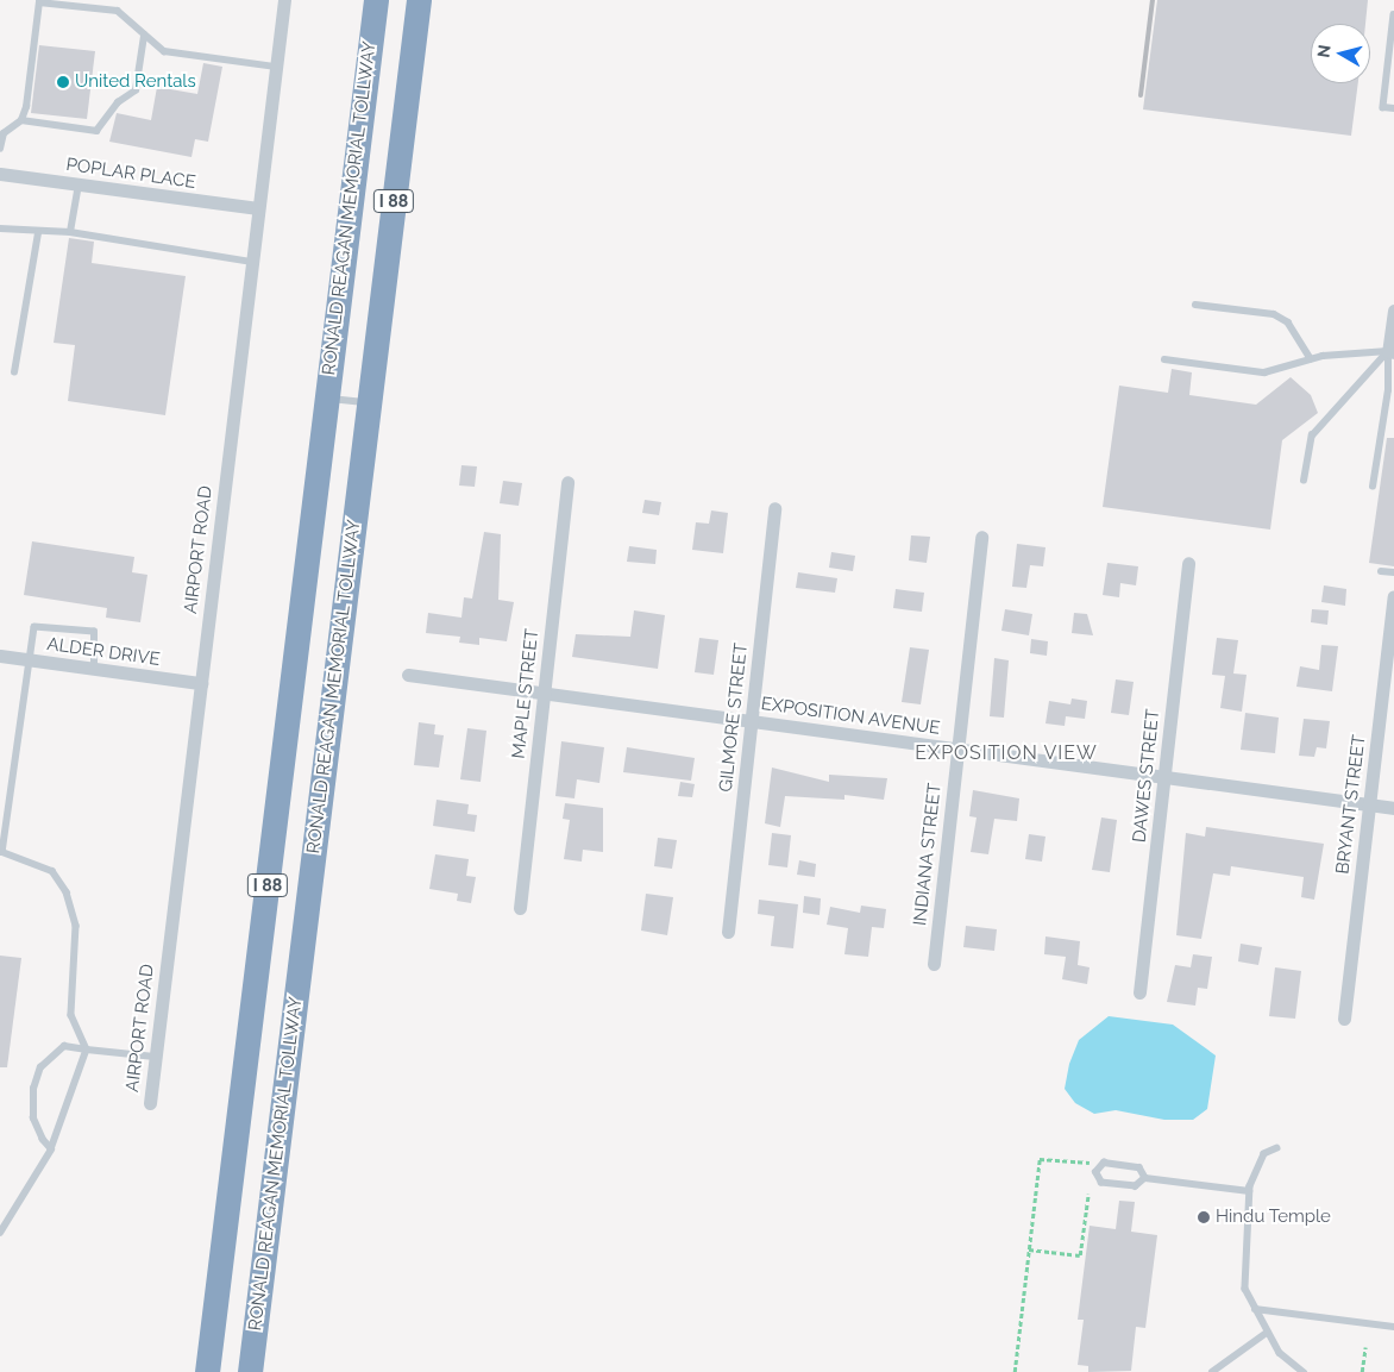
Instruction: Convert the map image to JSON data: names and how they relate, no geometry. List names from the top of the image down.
{
  "streets": {
    "highway": ["I 88", "RONALD REAGAN MEMORIAL TOLLWAY"],
    "street": [
      "POPLAR PLACE",
      "AIRPORT ROAD",
      "ALDER DRIVE",
      "MAPLE STREET",
      "EXPOSITION AVENUE",
      "GILMORE STREET",
      "DAWES STREET",
      "BRYANT STREET",
      "INDIANA STREET"
    ]
  },
  "crossings": [
    ["POPLAR PLACE", "AIRPORT ROAD"],
    ["AIRPORT ROAD", "ALDER DRIVE"],
    ["MAPLE STREET", "EXPOSITION AVENUE"],
    ["EXPOSITION AVENUE", "GILMORE STREET"],
    ["EXPOSITION AVENUE", "DAWES STREET"],
    ["EXPOSITION AVENUE", "BRYANT STREET"],
    ["EXPOSITION AVENUE", "INDIANA STREET"]
  ],
  "districts": ["EXPOSITION VIEW"],
  "places": ["United Rentals", "Hindu Temple"],
  "north": "left"
}
